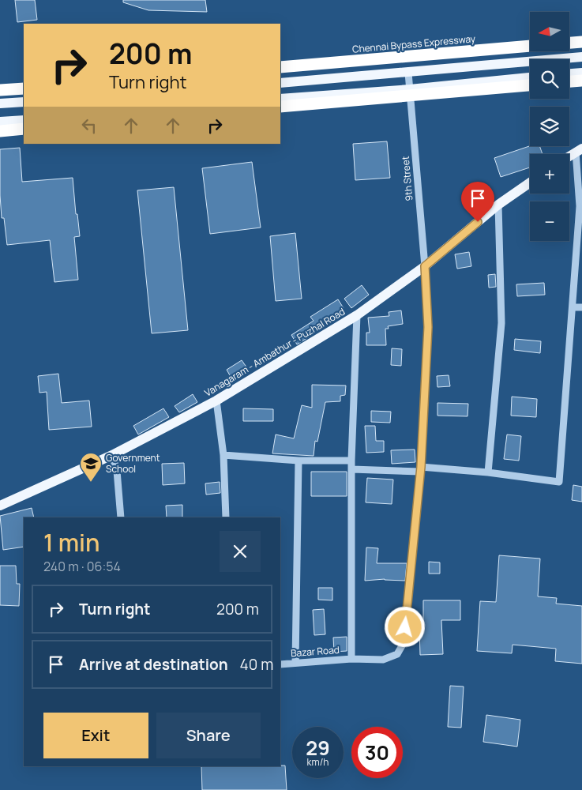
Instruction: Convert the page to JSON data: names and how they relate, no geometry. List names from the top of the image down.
{
  "streets": {
    "highway": ["Chennai Bypass Expressway"],
    "main road": ["Vanagaram - Ambathur - Puzhal Road"],
    "street": ["9th Street", "Bazar Road"]
  },
  "crossings": [
    ["9th Street", "Vanagaram - Ambathur - Puzhal Road"],
    ["9th Street", "Bazar Road"]
  ],
  "places": {
    "school or university": ["Government School"]
  },
  "north": "left",
  "page": {
    "map_buttons": ["+", "−"],
    "turn": ["200 m", "Turn right"],
    "heading": ["1 min", "240 m · 06:54"],
    "list": [
      {
        "name": "Turn right",
        "value": "200 m"
      },
      {
        "name": "Arrive at destination",
        "value": "40 m"
      }
    ],
    "buttons": ["Exit", "Share"],
    "speed": "29 km/h",
    "limit": "30"
  }
}
